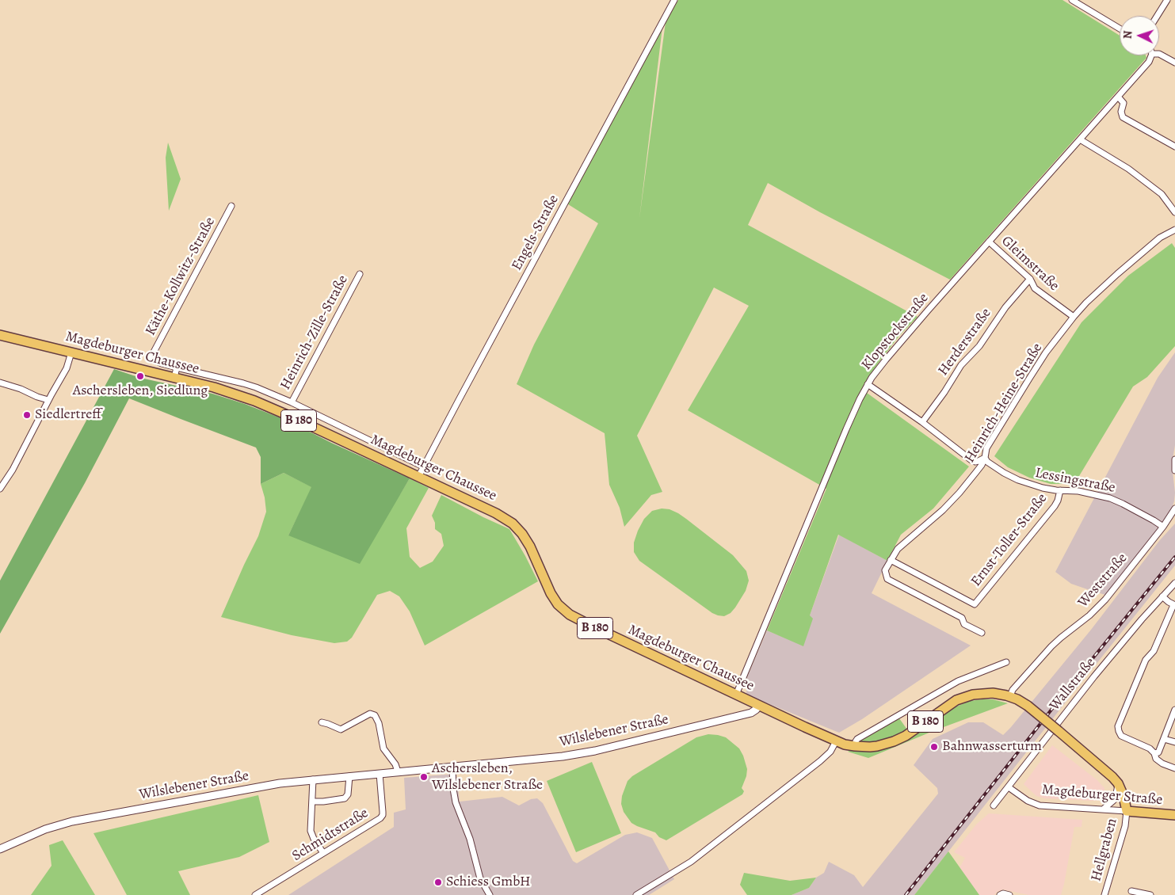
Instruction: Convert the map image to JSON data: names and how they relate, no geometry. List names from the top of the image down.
{
  "streets": {
    "main road": ["Magdeburger Chaussee", "B 180", "Magdeburger Straße"],
    "street": [
      "Engels-Straße",
      "Gleimstraße",
      "Käthe-Kollwitz-Straße",
      "Klopstockstraße",
      "Heinrich-Zille-Straße",
      "Herderstraße",
      "Heinrich-Heine-Straße",
      "Lessingstraße",
      "Ernst-Toller-Straße",
      "Weststraße",
      "Wallstraße",
      "Wilslebener Straße",
      "Schmidtstraße",
      "Hellgraben"
    ]
  },
  "crossings": [
    ["Engels-Straße", "Magdeburger Chaussee"],
    ["Gleimstraße", "Klopstockstraße"],
    ["Gleimstraße", "Herderstraße"],
    ["Gleimstraße", "Heinrich-Heine-Straße"],
    ["Klopstockstraße", "Magdeburger Chaussee"],
    ["Magdeburger Chaussee", "Weststraße"],
    ["Magdeburger Chaussee", "Wilslebener Straße"],
    ["Magdeburger Chaussee", "Magdeburger Straße"],
    ["Magdeburger Chaussee", "Hellgraben"],
    ["Heinrich-Heine-Straße", "Lessingstraße"],
    ["Heinrich-Heine-Straße", "Ernst-Toller-Straße"],
    ["Lessingstraße", "Ernst-Toller-Straße"],
    ["Lessingstraße", "Weststraße"],
    ["Wallstraße", "Magdeburger Straße"],
    ["Wilslebener Straße", "Schmidtstraße"],
    ["Magdeburger Straße", "Hellgraben"]
  ],
  "places": [
    "Aschersleben, Siedlung",
    "Siedlertreff",
    "Bahnwasserturm",
    "Aschersleben, Wilslebener Straße",
    "Schiess GmbH"
  ],
  "north": "left"
}
